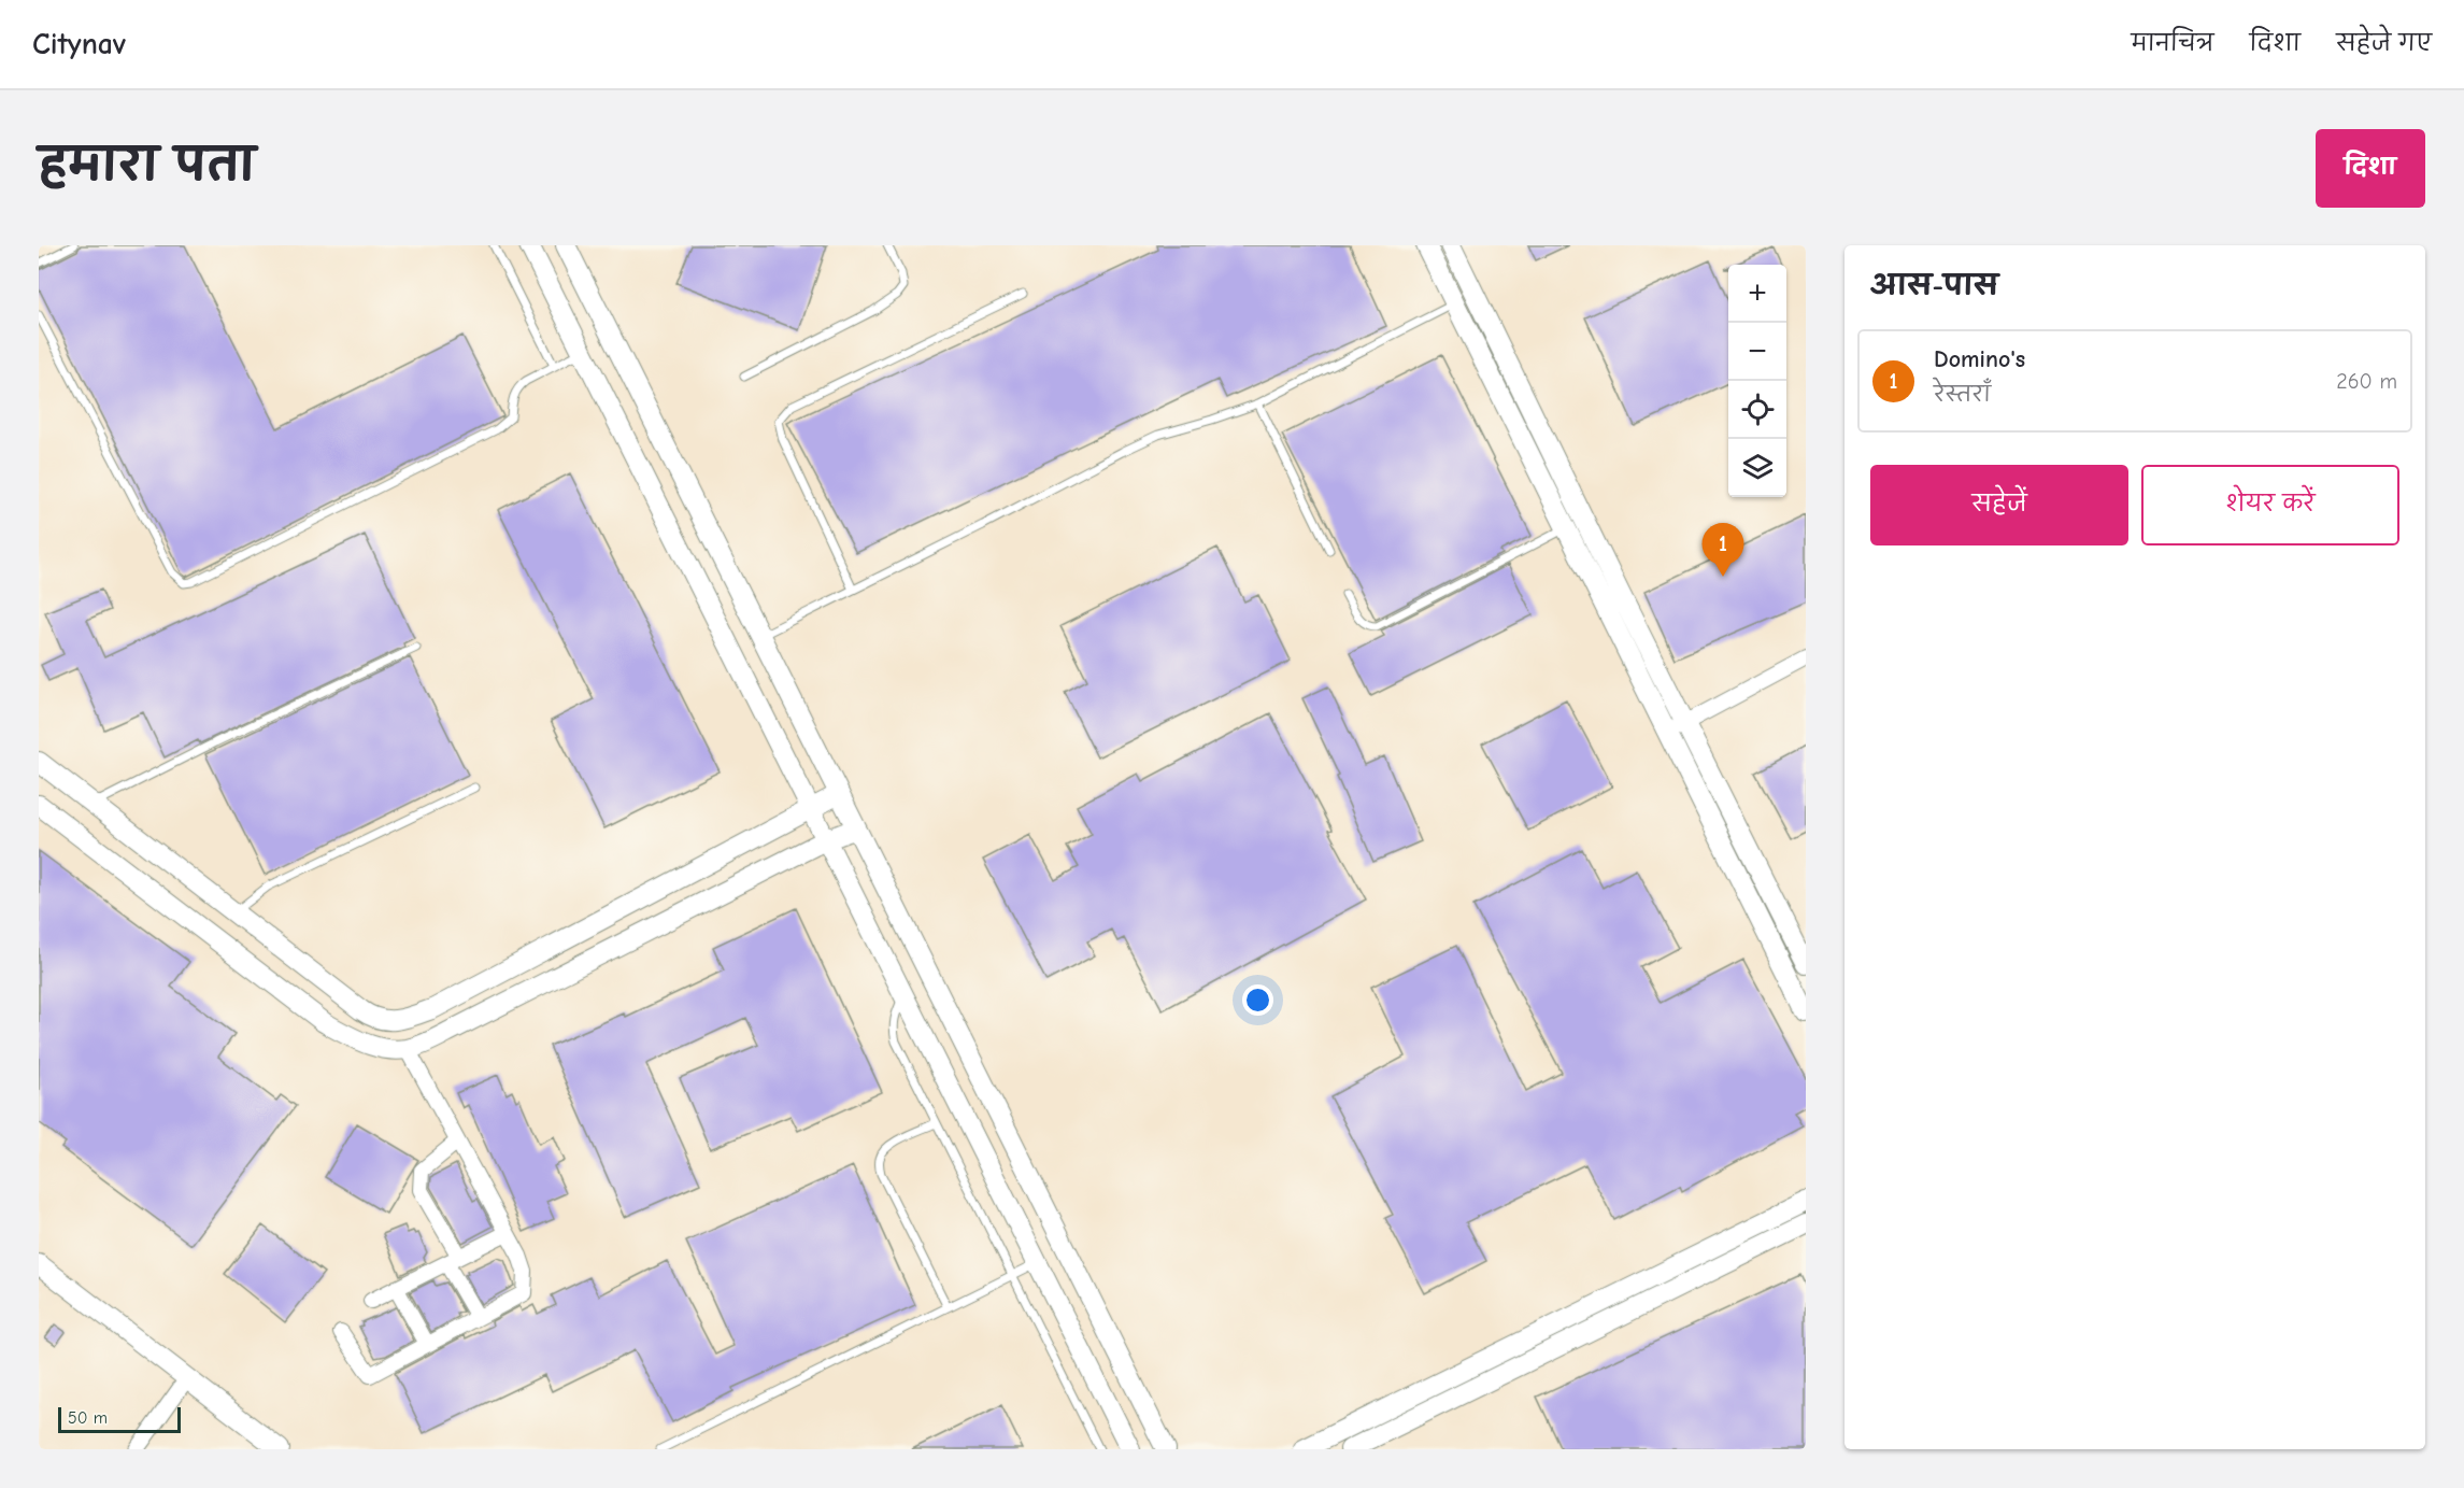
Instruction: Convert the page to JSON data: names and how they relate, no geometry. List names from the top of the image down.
{
  "scale_bar": "50 m",
  "page": {
    "header": "Citynav",
    "nav": ["मानचित्र", "दिशा", "सहेजे गए"],
    "title": "हमारा पता",
    "buttons": [
      "दिशा",
      ["सहेजें", "शेयर करें"]
    ],
    "heading": "आस-पास",
    "map_buttons": ["+", "−"],
    "list": [
      {
        "mark": "1",
        "name": "Domino's",
        "note": "रेस्तराँ",
        "value": "260 m"
      }
    ],
    "pins": "1",
    "scale": "50 m"
  }
}
